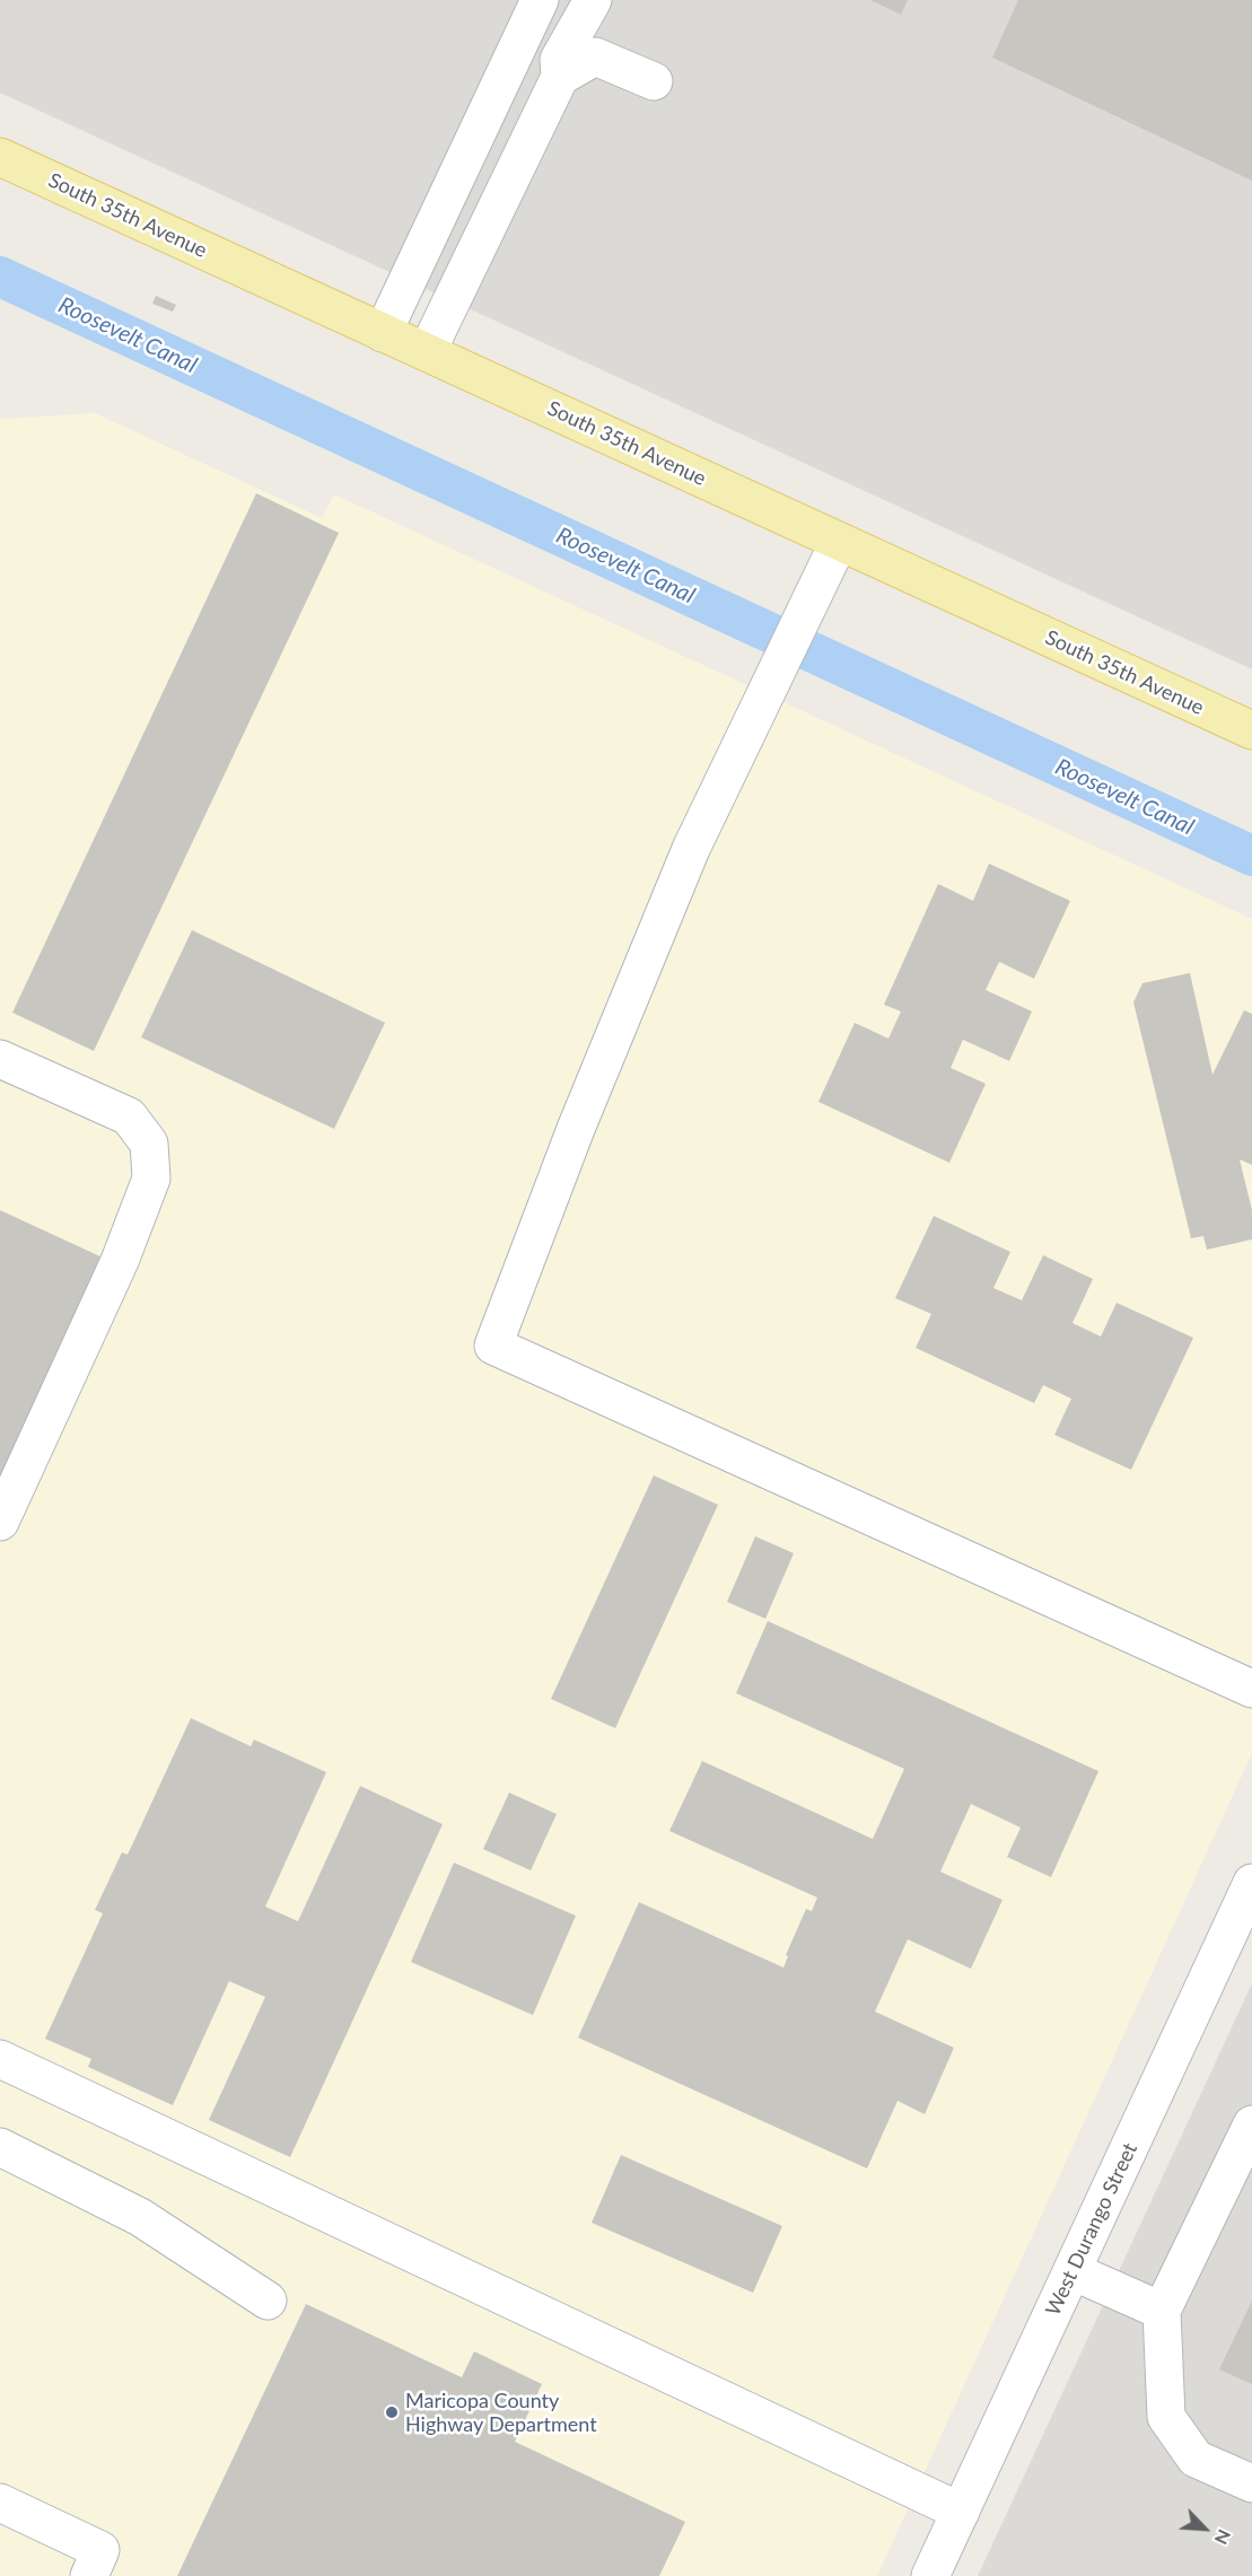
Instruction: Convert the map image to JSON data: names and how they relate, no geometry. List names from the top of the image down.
{
  "streets": {
    "main road": ["South 35th Avenue"],
    "street": ["West Durango Street"]
  },
  "water": ["Roosevelt Canal"],
  "places": ["Maricopa County Highway Department"],
  "north": "bottom right"
}
